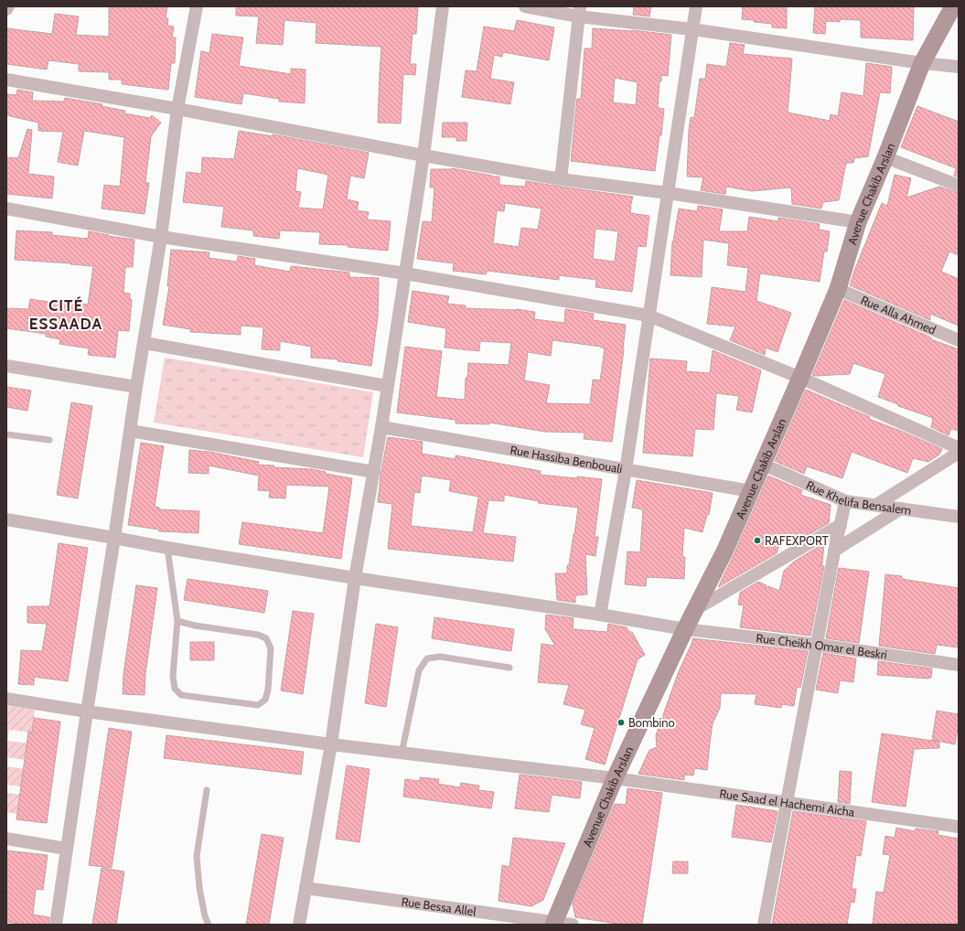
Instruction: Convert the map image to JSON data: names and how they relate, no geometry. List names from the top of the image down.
{
  "streets": {
    "main road": ["Avenue Chakib Arslan"],
    "street": [
      "Rue Alla Ahmed",
      "Rue Hassiba Benbouali",
      "Rue Khelifa Bensalem",
      "Rue Cheikh Omar el Beskri",
      "Rue Saad el Hachemi Aicha",
      "Rue Bessa Allel"
    ]
  },
  "crossings": [
    ["Avenue Chakib Arslan", "Rue Alla Ahmed"],
    ["Avenue Chakib Arslan", "Rue Hassiba Benbouali"],
    ["Avenue Chakib Arslan", "Rue Khelifa Bensalem"],
    ["Avenue Chakib Arslan", "Rue Cheikh Omar el Beskri"],
    ["Avenue Chakib Arslan", "Rue Saad el Hachemi Aicha"],
    ["Avenue Chakib Arslan", "Rue Bessa Allel"]
  ],
  "districts": ["CITÉ ESSAADA"],
  "places": ["RAFEXPORT", "Bombino"]
}
